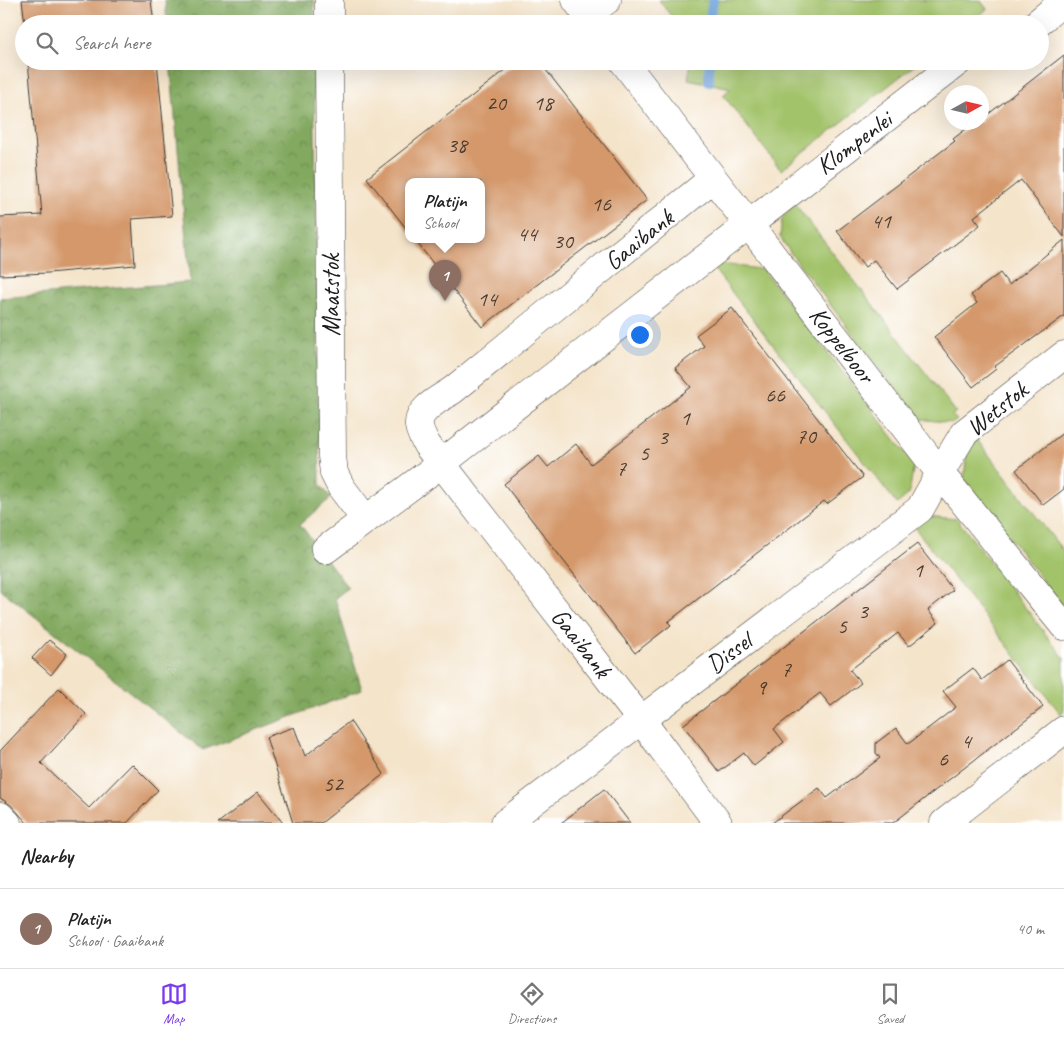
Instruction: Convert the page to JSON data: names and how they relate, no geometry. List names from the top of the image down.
{
  "streets": {
    "street": [
      "Klompenlei",
      "Gaaibank",
      "Maatstok",
      "Koppelboor",
      "Wetstok",
      "Dissel"
    ]
  },
  "crossings": [
    ["Klompenlei", "Koppelboor"],
    ["Gaaibank", "Koppelboor"],
    ["Gaaibank", "Dissel"],
    ["Koppelboor", "Wetstok"],
    ["Koppelboor", "Dissel"],
    ["Wetstok", "Dissel"]
  ],
  "house_numbers": [
    "20",
    "18",
    "38",
    "16",
    "41",
    "44",
    "30",
    "14",
    "66",
    "1",
    "70",
    "3",
    "5",
    "7",
    "1",
    "3",
    "5",
    "7",
    "9",
    "4",
    "6",
    "52"
  ],
  "north": "right",
  "page": {
    "search": "Search here",
    "popup": ["Platijn", "School"],
    "pins": "1",
    "heading": "Nearby",
    "list": [
      {
        "mark": "1",
        "name": "Platijn",
        "note": "School · Gaaibank",
        "value": "40 m"
      }
    ],
    "nav": ["Map", "Directions", "Saved"]
  }
}
